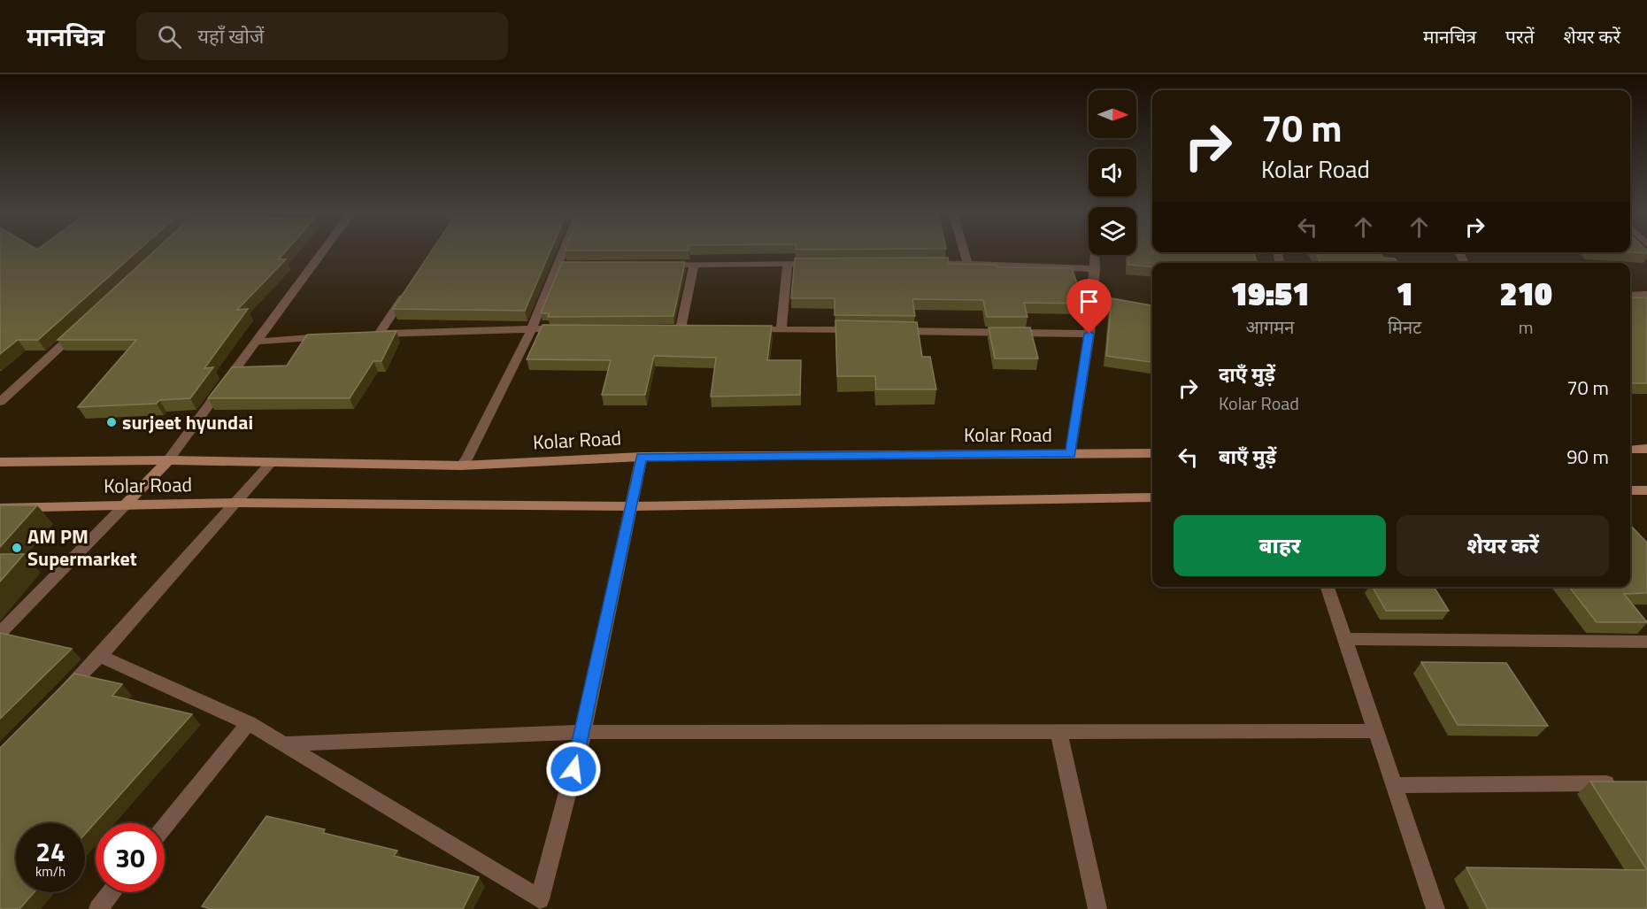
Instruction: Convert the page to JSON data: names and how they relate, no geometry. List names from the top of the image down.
{
  "streets": {
    "main road": ["Kolar Road"]
  },
  "places": ["surjeet hyundai", "AM PM Supermarket"],
  "north": "right",
  "page": {
    "header": "मानचित्र",
    "search": "यहाँ खोजें",
    "nav": ["मानचित्र", "परतें", "शेयर करें"],
    "turn": ["70 m", "Kolar Road"],
    "eta": [
      "19:51",
      "आगमन",
      "1",
      "मिनट",
      "210",
      "m"
    ],
    "list": [
      {
        "name": "दाएँ मुड़ें",
        "note": "Kolar Road",
        "value": "70 m"
      },
      {
        "name": "बाएँ मुड़ें",
        "value": "90 m"
      }
    ],
    "buttons": ["बाहर", "शेयर करें"],
    "speed": "24 km/h",
    "limit": "30"
  }
}
